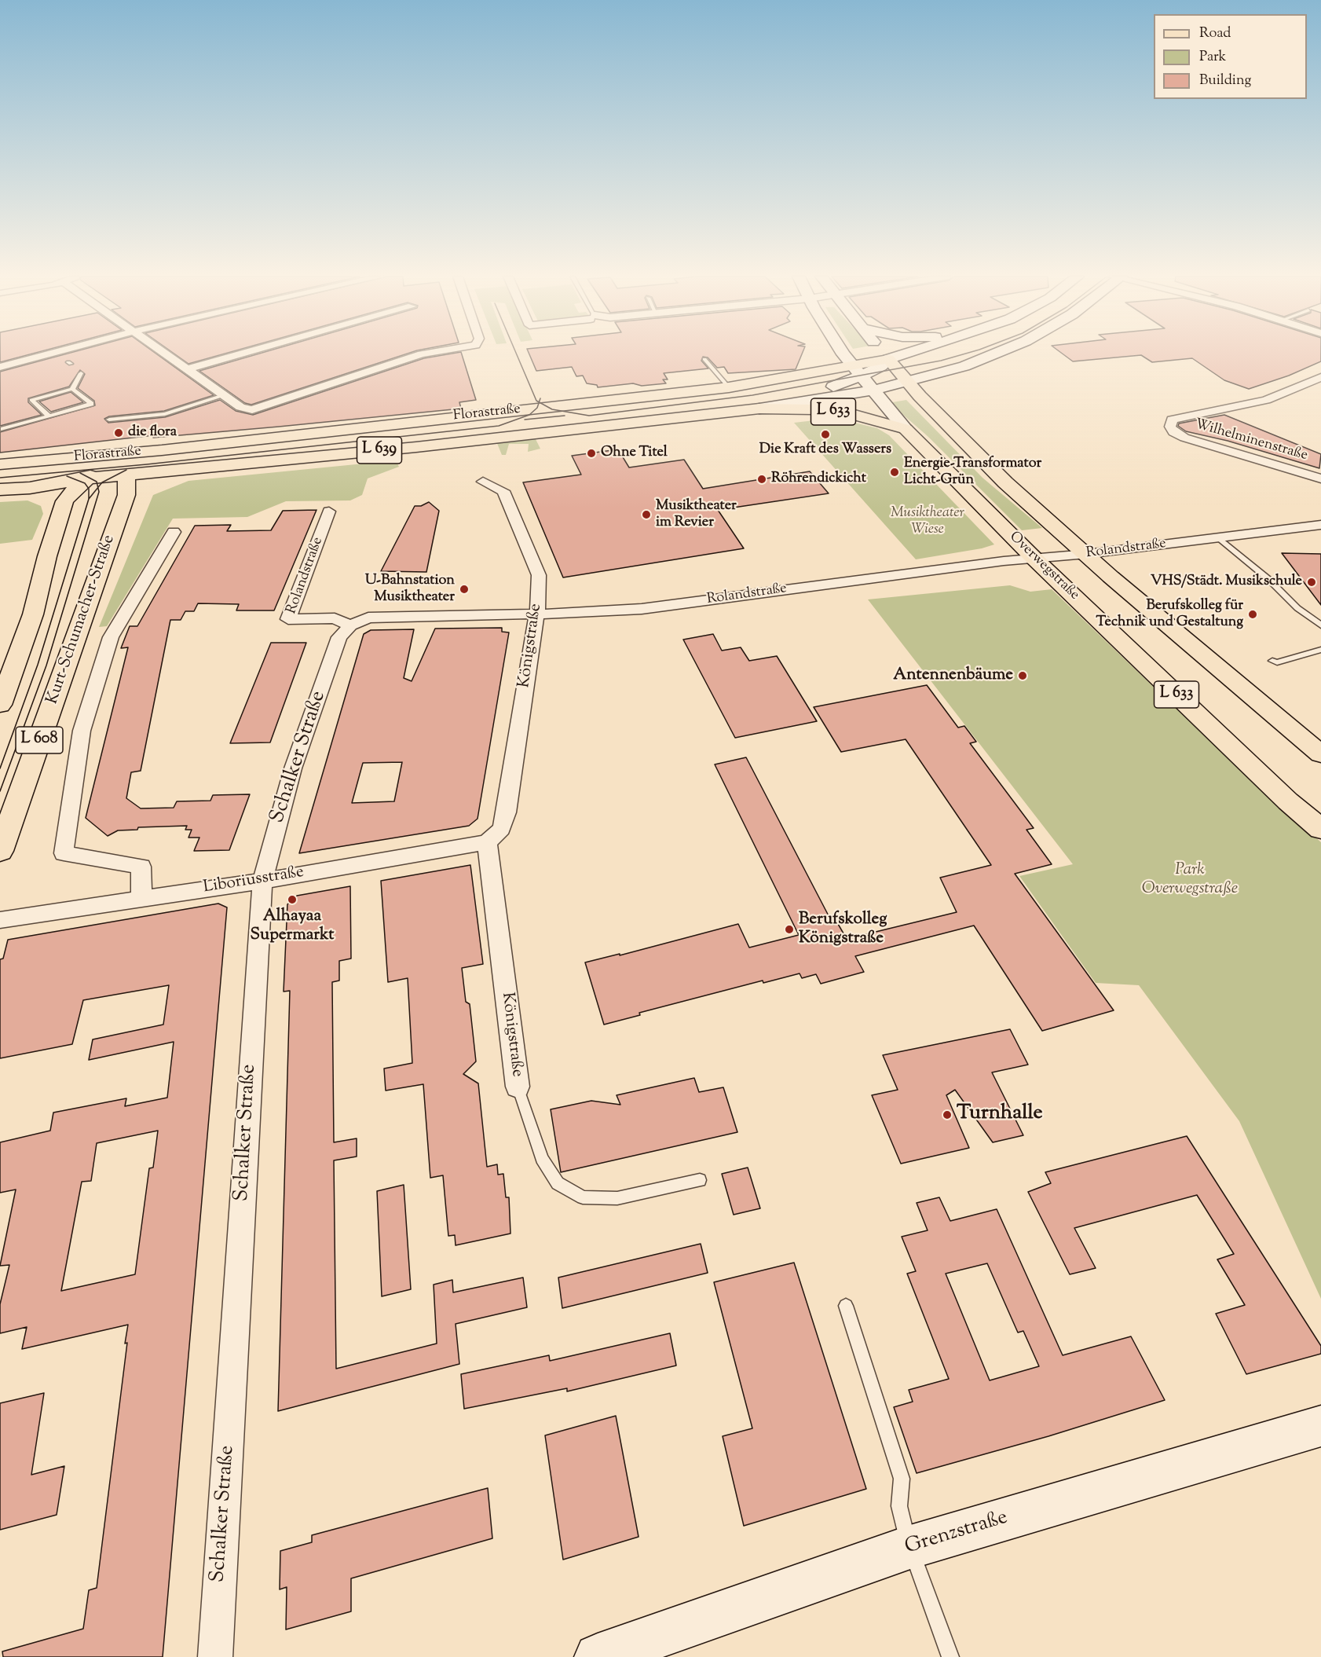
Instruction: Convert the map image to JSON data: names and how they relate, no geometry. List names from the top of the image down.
{
  "streets": {
    "main road": [
      "L 633",
      "Florastraße",
      "L 639",
      "Overwegstraße",
      "Kurt-Schumacher-Straße",
      "L 608",
      "Grenzstraße"
    ],
    "street": [
      "Wilhelminenstraße",
      "Rolandstraße",
      "Königstraße",
      "Schalker Straße",
      "Liboriusstraße"
    ]
  },
  "crossings": [
    ["L 633", "Florastraße"],
    ["L 633", "Rolandstraße"],
    ["Florastraße", "Overwegstraße"],
    ["Florastraße", "Kurt-Schumacher-Straße"],
    ["Rolandstraße", "Overwegstraße"],
    ["Rolandstraße", "Königstraße"],
    ["Rolandstraße", "Schalker Straße"],
    ["Kurt-Schumacher-Straße", "Liboriusstraße"],
    ["Königstraße", "Liboriusstraße"],
    ["Schalker Straße", "Liboriusstraße"]
  ],
  "parks": ["Musiktheater Wiese", "Park Overwegstraße"],
  "places": [
    "die flora",
    "Die Kraft des Wassers",
    "Ohne Titel",
    "Energie-Transformator Licht-Grün",
    "Röhrendickicht",
    "Musiktheater im Revier",
    "VHS/Städt. Musikschule",
    "U-Bahnstation Musiktheater",
    "Berufskolleg für Technik und Gestaltung",
    "Antennenbäume",
    "Alhayaa Supermarkt",
    "Berufskolleg Königstraße",
    "Turnhalle"
  ],
  "legend": ["Road", "Park", "Building"]
}
